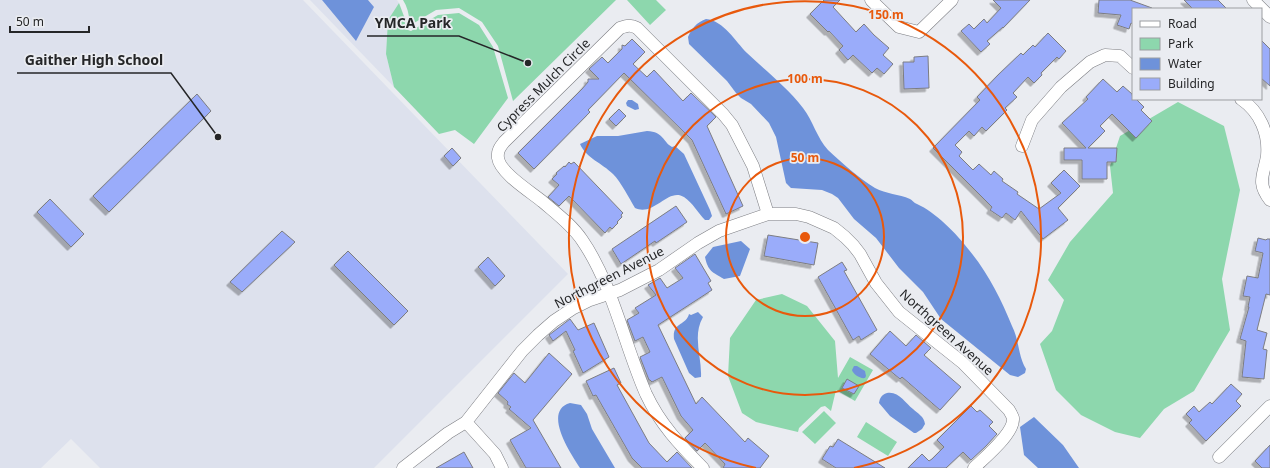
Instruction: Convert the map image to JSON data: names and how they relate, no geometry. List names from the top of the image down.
{
  "streets": {
    "street": ["Cypress Mulch Circle", "Northgreen Avenue"]
  },
  "crossings": [
    ["Cypress Mulch Circle", "Northgreen Avenue"]
  ],
  "places": ["YMCA Park", "Gaither High School"],
  "legend": [
    "Road",
    "Park",
    "Water",
    "Building"
  ],
  "scale_bar": "50 m",
  "rings": ["150 m", "100 m", "50 m"]
}
